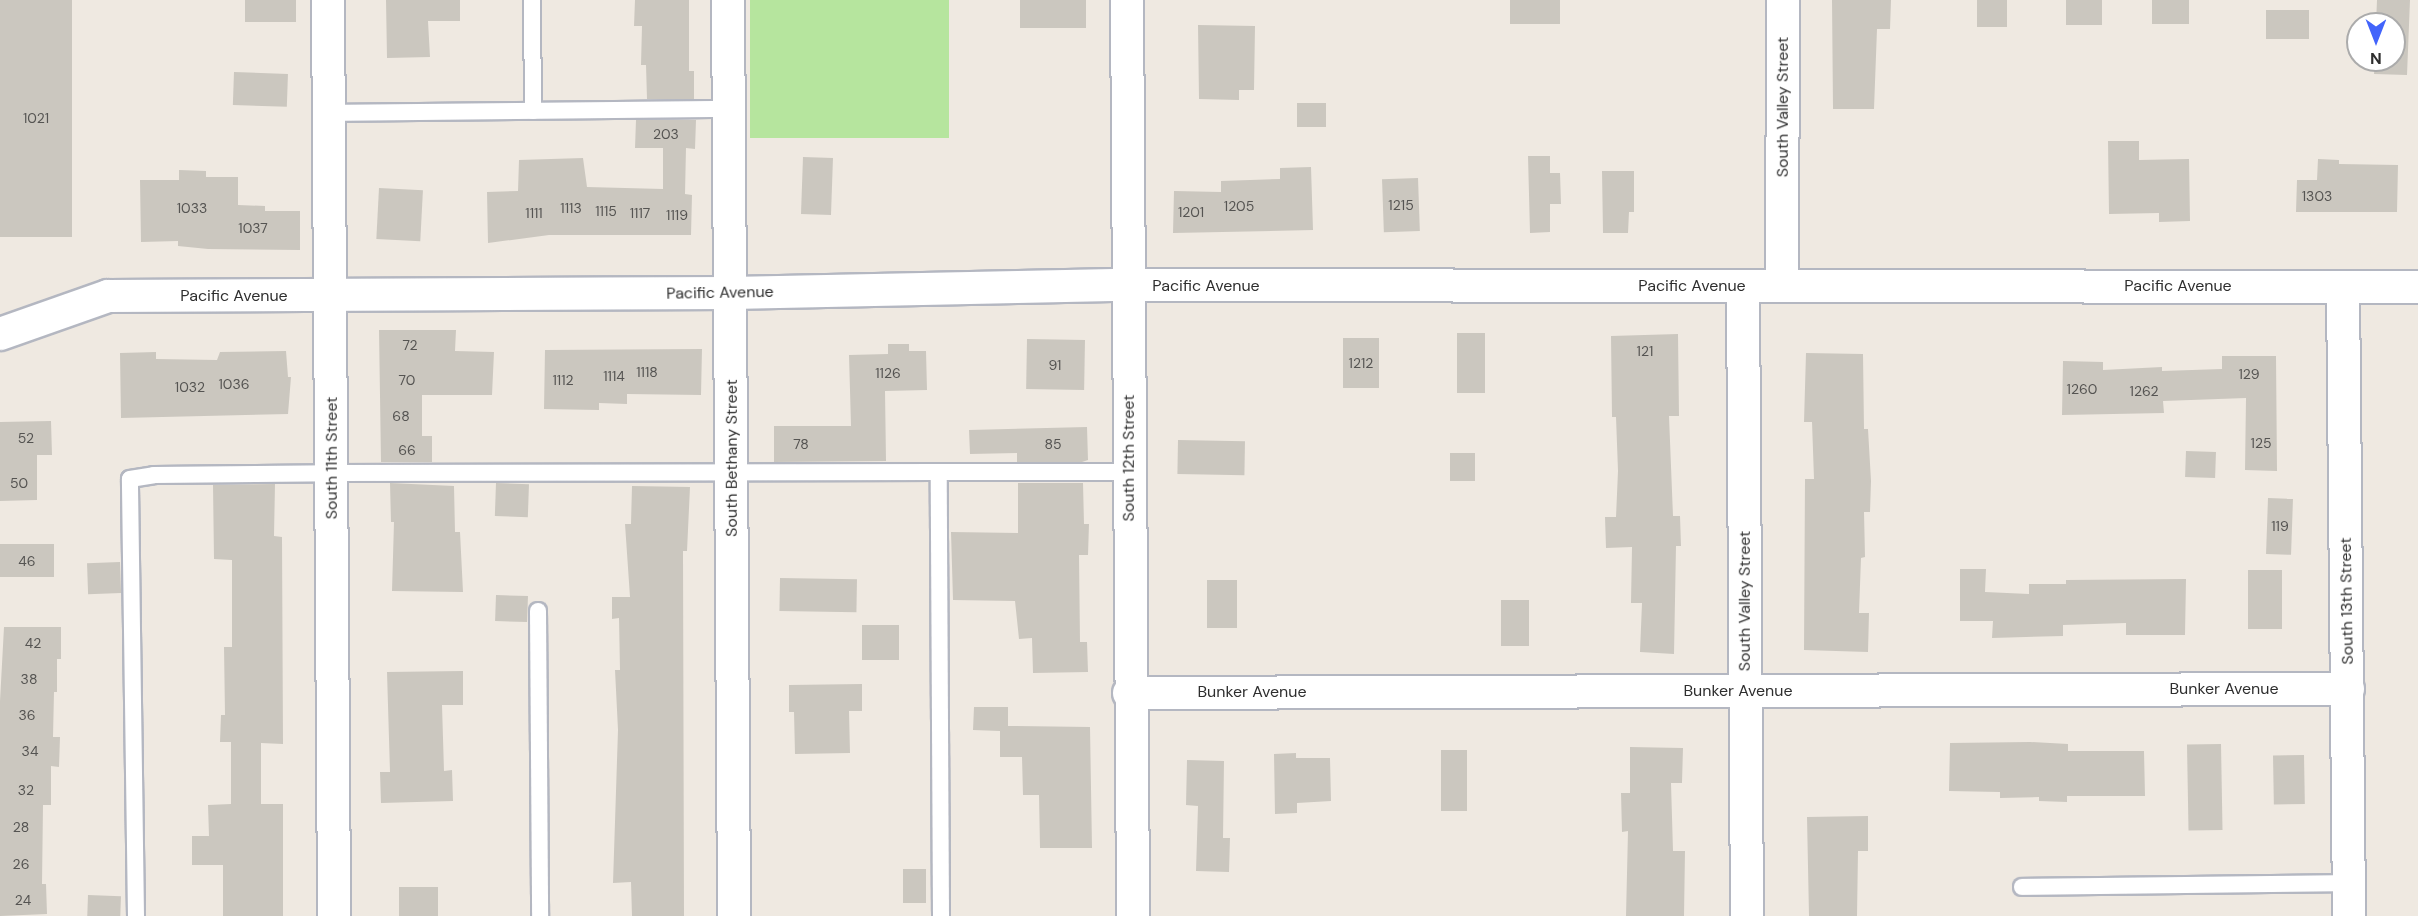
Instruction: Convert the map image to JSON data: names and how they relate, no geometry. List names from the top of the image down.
{
  "streets": {
    "street": [
      "South Valley Street",
      "Pacific Avenue",
      "South 11th Street",
      "South Bethany Street",
      "South 12th Street",
      "South 13th Street",
      "Bunker Avenue"
    ]
  },
  "crossings": [
    ["South Valley Street", "Pacific Avenue"],
    ["South Valley Street", "Bunker Avenue"],
    ["Pacific Avenue", "South 11th Street"],
    ["Pacific Avenue", "South Bethany Street"],
    ["Pacific Avenue", "South 12th Street"],
    ["Pacific Avenue", "South 13th Street"],
    ["South 12th Street", "Bunker Avenue"],
    ["South 13th Street", "Bunker Avenue"]
  ],
  "house_numbers": [
    "1021",
    "203",
    "1303",
    "1215",
    "1205",
    "1033",
    "1113",
    "1115",
    "1201",
    "1111",
    "1117",
    "1119",
    "1037",
    "72",
    "121",
    "1212",
    "91",
    "1118",
    "1126",
    "129",
    "1114",
    "70",
    "1112",
    "1036",
    "1032",
    "1260",
    "1262",
    "68",
    "52",
    "125",
    "78",
    "85",
    "66",
    "50",
    "119",
    "46",
    "42",
    "38",
    "36",
    "34",
    "32",
    "28",
    "26",
    "24"
  ],
  "north": "bottom"
}
